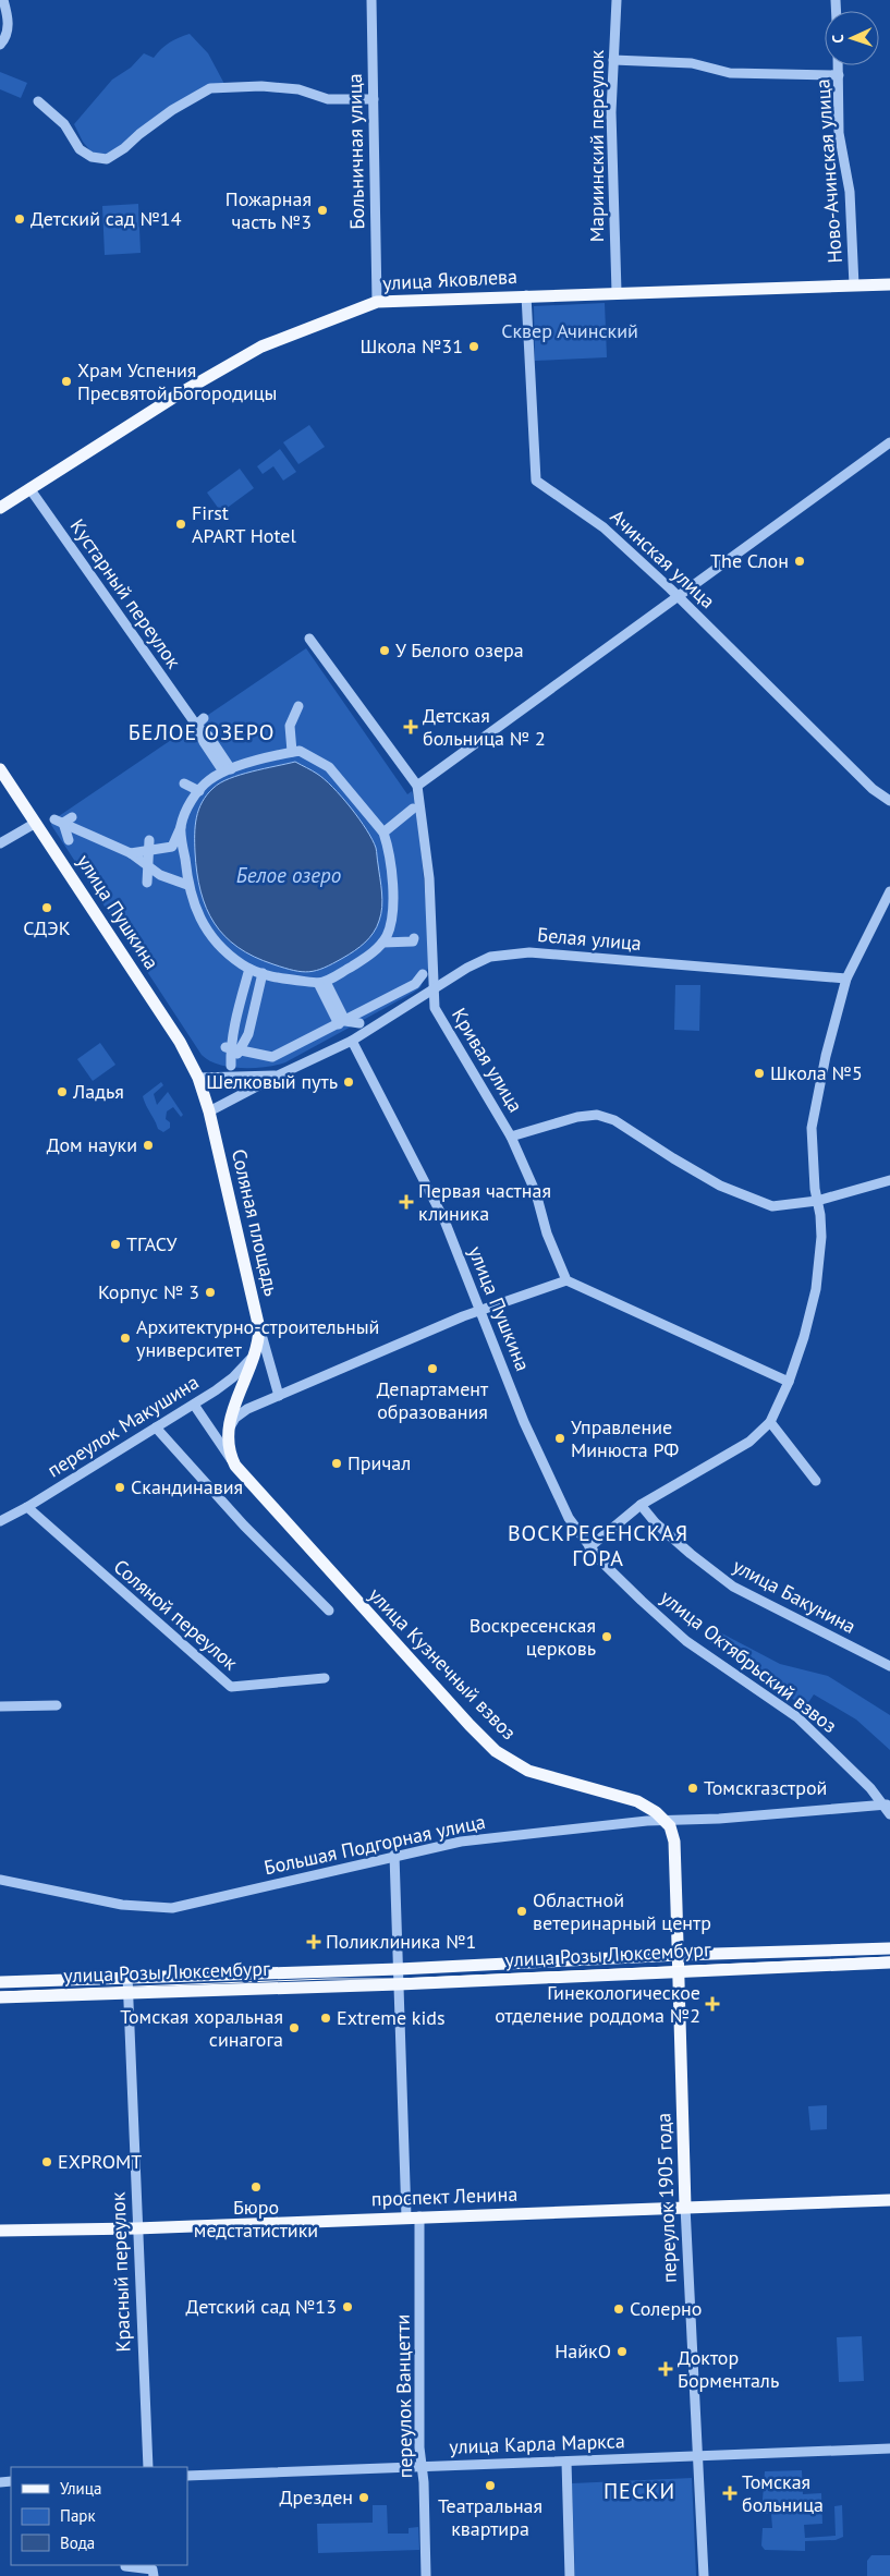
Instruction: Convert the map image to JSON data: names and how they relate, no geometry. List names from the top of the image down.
{
  "streets": {
    "main road": [
      "улица Яковлева",
      "улица Пушкина",
      "Соляная площадь",
      "улица Кузнечный взвоз",
      "улица Розы Люксембург",
      "проспект Ленина",
      "переулок 1905 года"
    ],
    "street": [
      "Мариинский переулок",
      "Больничная улица",
      "Ново-Ачинская улица",
      "Ачинская улица",
      "Кустарный переулок",
      "Белая улица",
      "Кривая улица",
      "переулок Макушина",
      "улица Бакунина",
      "Соляной переулок",
      "улица Октябрьский взвоз",
      "Большая Подгорная улица",
      "Красный переулок",
      "переулок Ванцетти",
      "улица Карла Маркса"
    ]
  },
  "crossings": [
    ["Мариинский переулок", "улица Яковлева"],
    ["Больничная улица", "улица Яковлева"],
    ["Ново-Ачинская улица", "улица Яковлева"],
    ["улица Яковлева", "Ачинская улица"],
    ["улица Яковлева", "Кустарный переулок"],
    ["улица Пушкина", "Белая улица"],
    ["улица Пушкина", "Соляная площадь"],
    ["улица Пушкина", "улица Октябрьский взвоз"],
    ["Белая улица", "Кривая улица"],
    ["Соляная площадь", "переулок Макушина"],
    ["Соляная площадь", "улица Кузнечный взвоз"],
    ["переулок Макушина", "Соляной переулок"],
    ["улица Октябрьский взвоз", "Большая Подгорная улица"],
    ["улица Кузнечный взвоз", "Большая Подгорная улица"],
    ["улица Кузнечный взвоз", "переулок 1905 года"],
    ["Большая Подгорная улица", "переулок 1905 года"],
    ["Большая Подгорная улица", "переулок Ванцетти"],
    ["улица Розы Люксембург", "переулок 1905 года"],
    ["улица Розы Люксембург", "Красный переулок"],
    ["улица Розы Люксембург", "переулок Ванцетти"],
    ["проспект Ленина", "переулок 1905 года"],
    ["проспект Ленина", "Красный переулок"],
    ["проспект Ленина", "переулок Ванцетти"],
    ["переулок 1905 года", "улица Карла Маркса"],
    ["переулок Ванцетти", "улица Карла Маркса"]
  ],
  "districts": ["БЕЛОЕ ОЗЕРО", "ВОСКРЕСЕНСКАЯ ГОРА", "ПЕСКИ"],
  "water": ["Белое озеро"],
  "parks": ["Сквер Ачинский"],
  "places": {
    "other": [
      "Пожарная часть №3",
      "Детский сад №14",
      "Школа №31",
      "Храм Успения Пресвятой Богородицы",
      "First APART Hotel",
      "The Слон",
      "У Белого озера",
      "СДЭК",
      "Школа №5",
      "Шелковый путь",
      "Ладья",
      "Дом науки",
      "ТГАСУ",
      "Корпус № 3",
      "Архитектурно-строительный университет",
      "Департамент образования",
      "Управление Минюста РФ",
      "Причал",
      "Скандинавия",
      "Воскресенская церковь",
      "Томскгазстрой",
      "Областной ветеринарный центр",
      "Extreme kids",
      "Томская хоральная синагога",
      "EXPROMT",
      "Бюро медстатистики",
      "Детский сад №13",
      "Солерно",
      "НайкО",
      "Театральная квартира",
      "Дрезден"
    ],
    "health": [
      "Детская больница № 2",
      "Первая частная клиника",
      "Поликлиника №1",
      "Гинекологическое отделение роддома №2",
      "Доктор Борменталь",
      "Томская больница"
    ]
  },
  "legend": ["Улица", "Парк", "Вода"],
  "north": "left"
}
